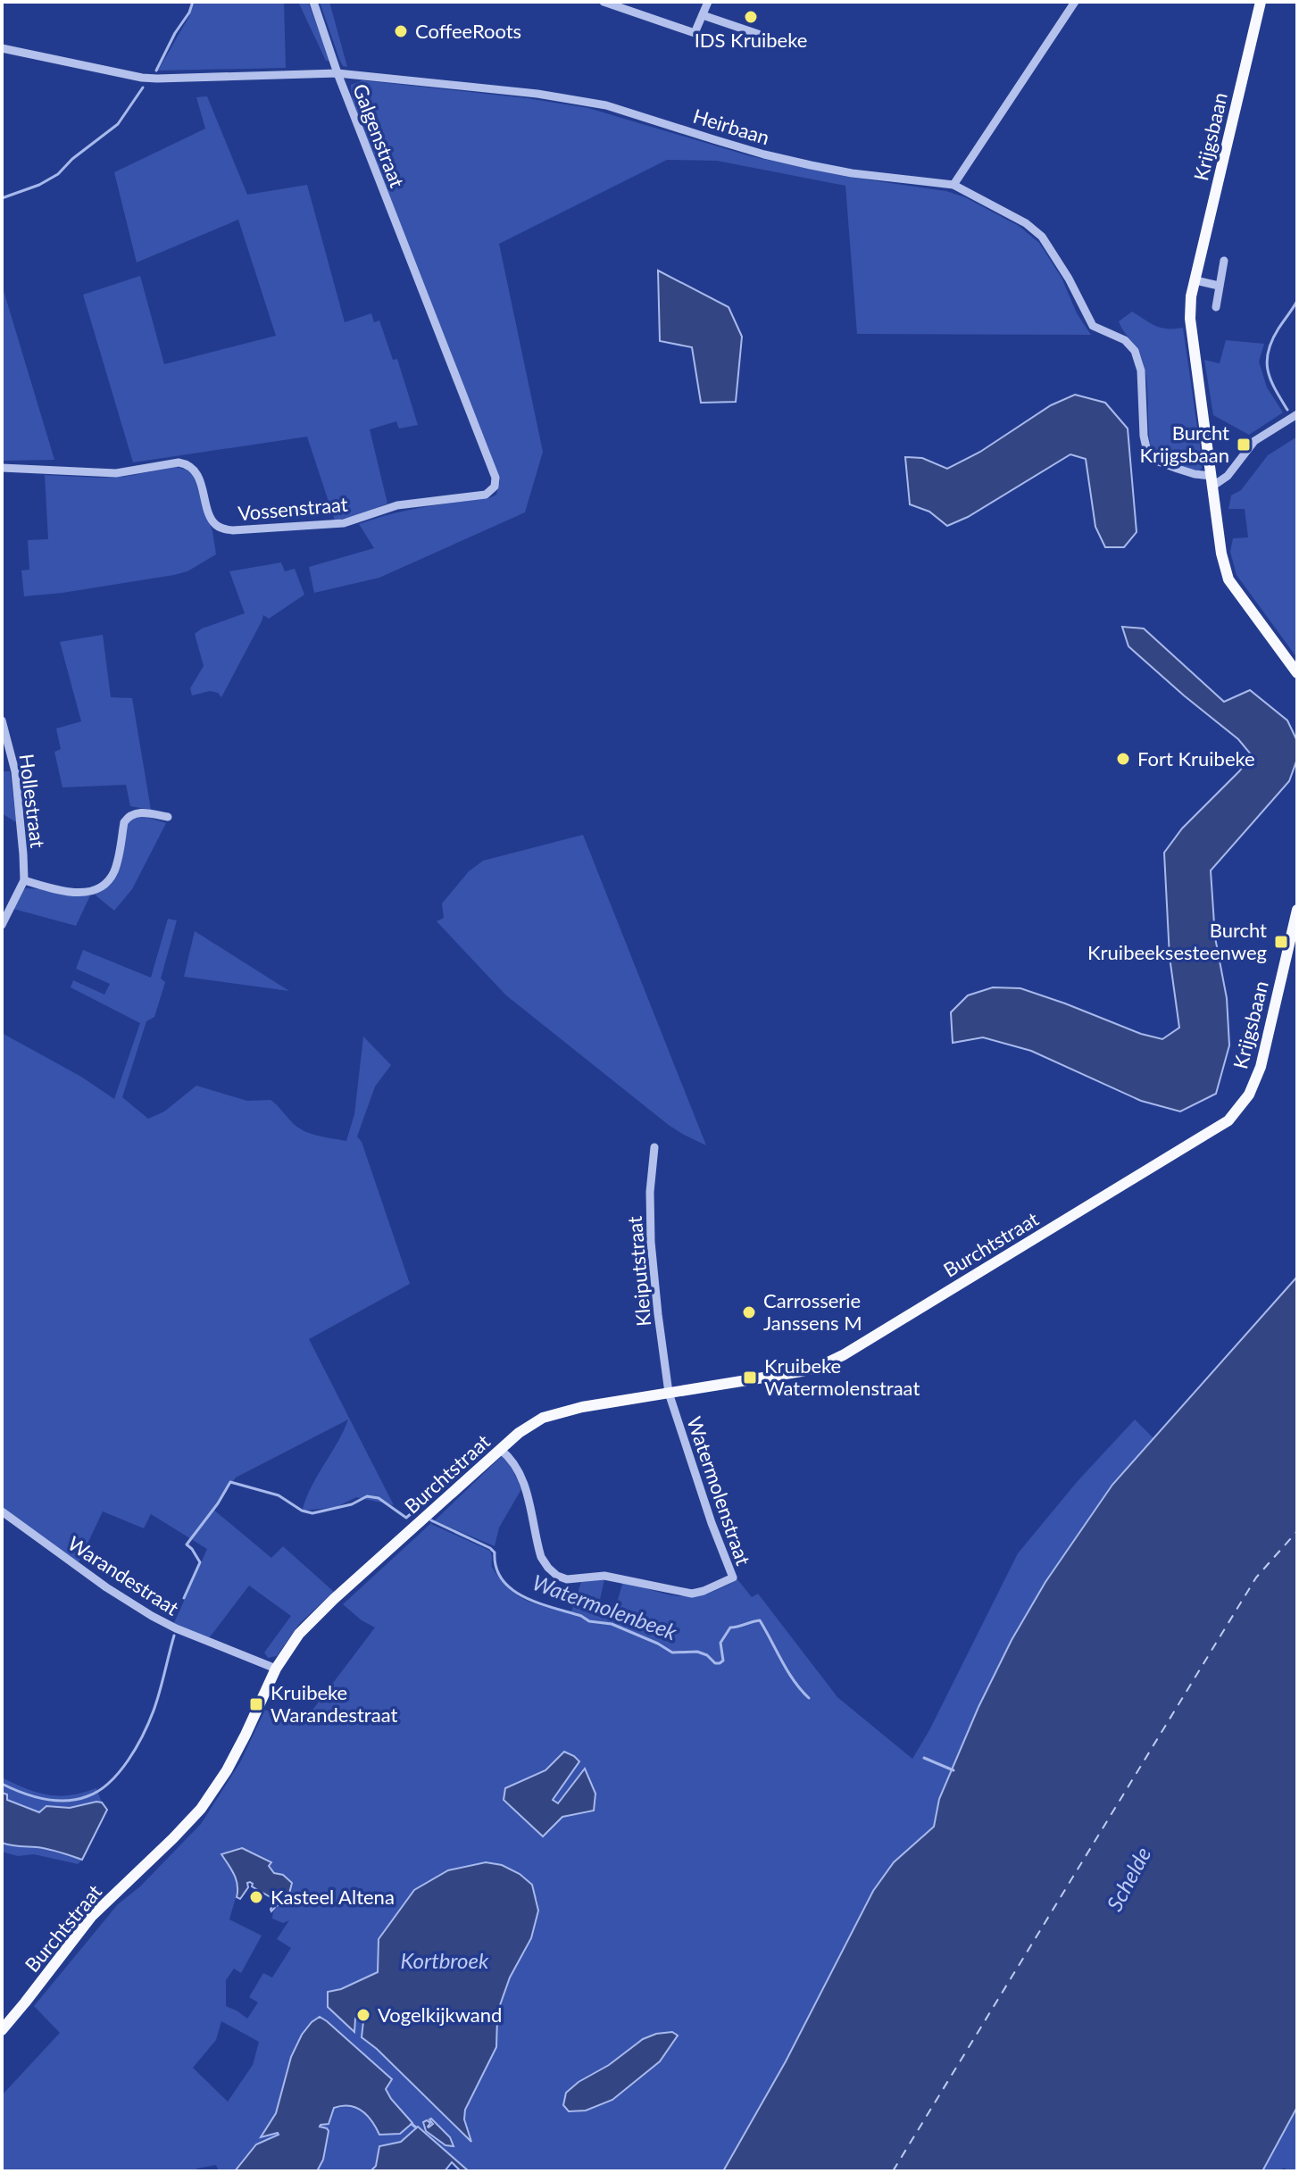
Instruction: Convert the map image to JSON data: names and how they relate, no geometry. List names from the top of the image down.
{
  "streets": {
    "main road": ["Krijgsbaan", "Burchtstraat"],
    "street": [
      "Heirbaan",
      "Galgenstraat",
      "Vossenstraat",
      "Hollestraat",
      "Kleiputstraat",
      "Watermolenstraat",
      "Warandestraat"
    ]
  },
  "crossings": [
    ["Heirbaan", "Galgenstraat"],
    ["Heirbaan", "Krijgsbaan"],
    ["Galgenstraat", "Vossenstraat"],
    ["Krijgsbaan", "Burchtstraat"],
    ["Burchtstraat", "Kleiputstraat"],
    ["Burchtstraat", "Watermolenstraat"],
    ["Burchtstraat", "Warandestraat"],
    ["Kleiputstraat", "Watermolenstraat"]
  ],
  "water": ["Watermolenbeek", "Schelde", "Kortbroek"],
  "places": {
    "other": [
      "IDS Kruibeke",
      "CoffeeRoots",
      "Fort Kruibeke",
      "Carrosserie Janssens M",
      "Kasteel Altena",
      "Vogelkijkwand"
    ],
    "transit": [
      "Burcht Krijgsbaan",
      "Burcht Kruibeeksesteenweg",
      "Kruibeke Watermolenstraat",
      "Kruibeke Warandestraat"
    ]
  }
}
